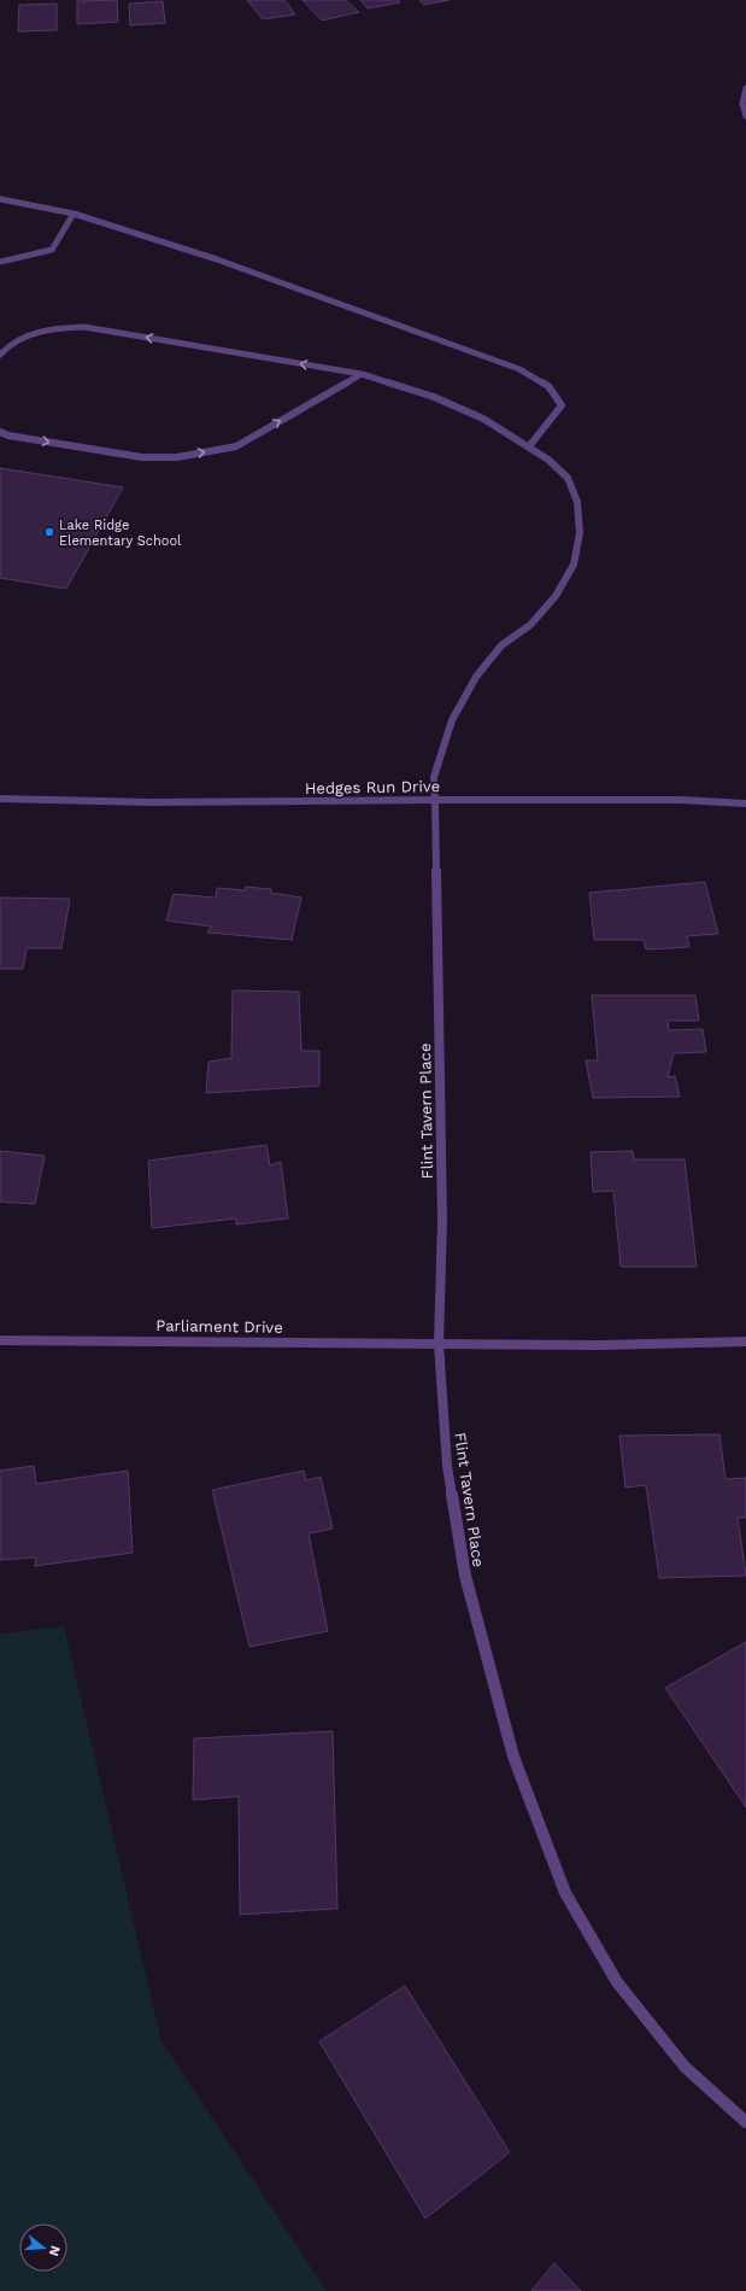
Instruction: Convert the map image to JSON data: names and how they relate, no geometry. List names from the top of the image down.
{
  "streets": {
    "street": ["Hedges Run Drive", "Flint Tavern Place", "Parliament Drive"]
  },
  "crossings": [
    ["Hedges Run Drive", "Flint Tavern Place"],
    ["Flint Tavern Place", "Parliament Drive"]
  ],
  "places": ["Lake Ridge Elementary School"],
  "north": "right"
}
